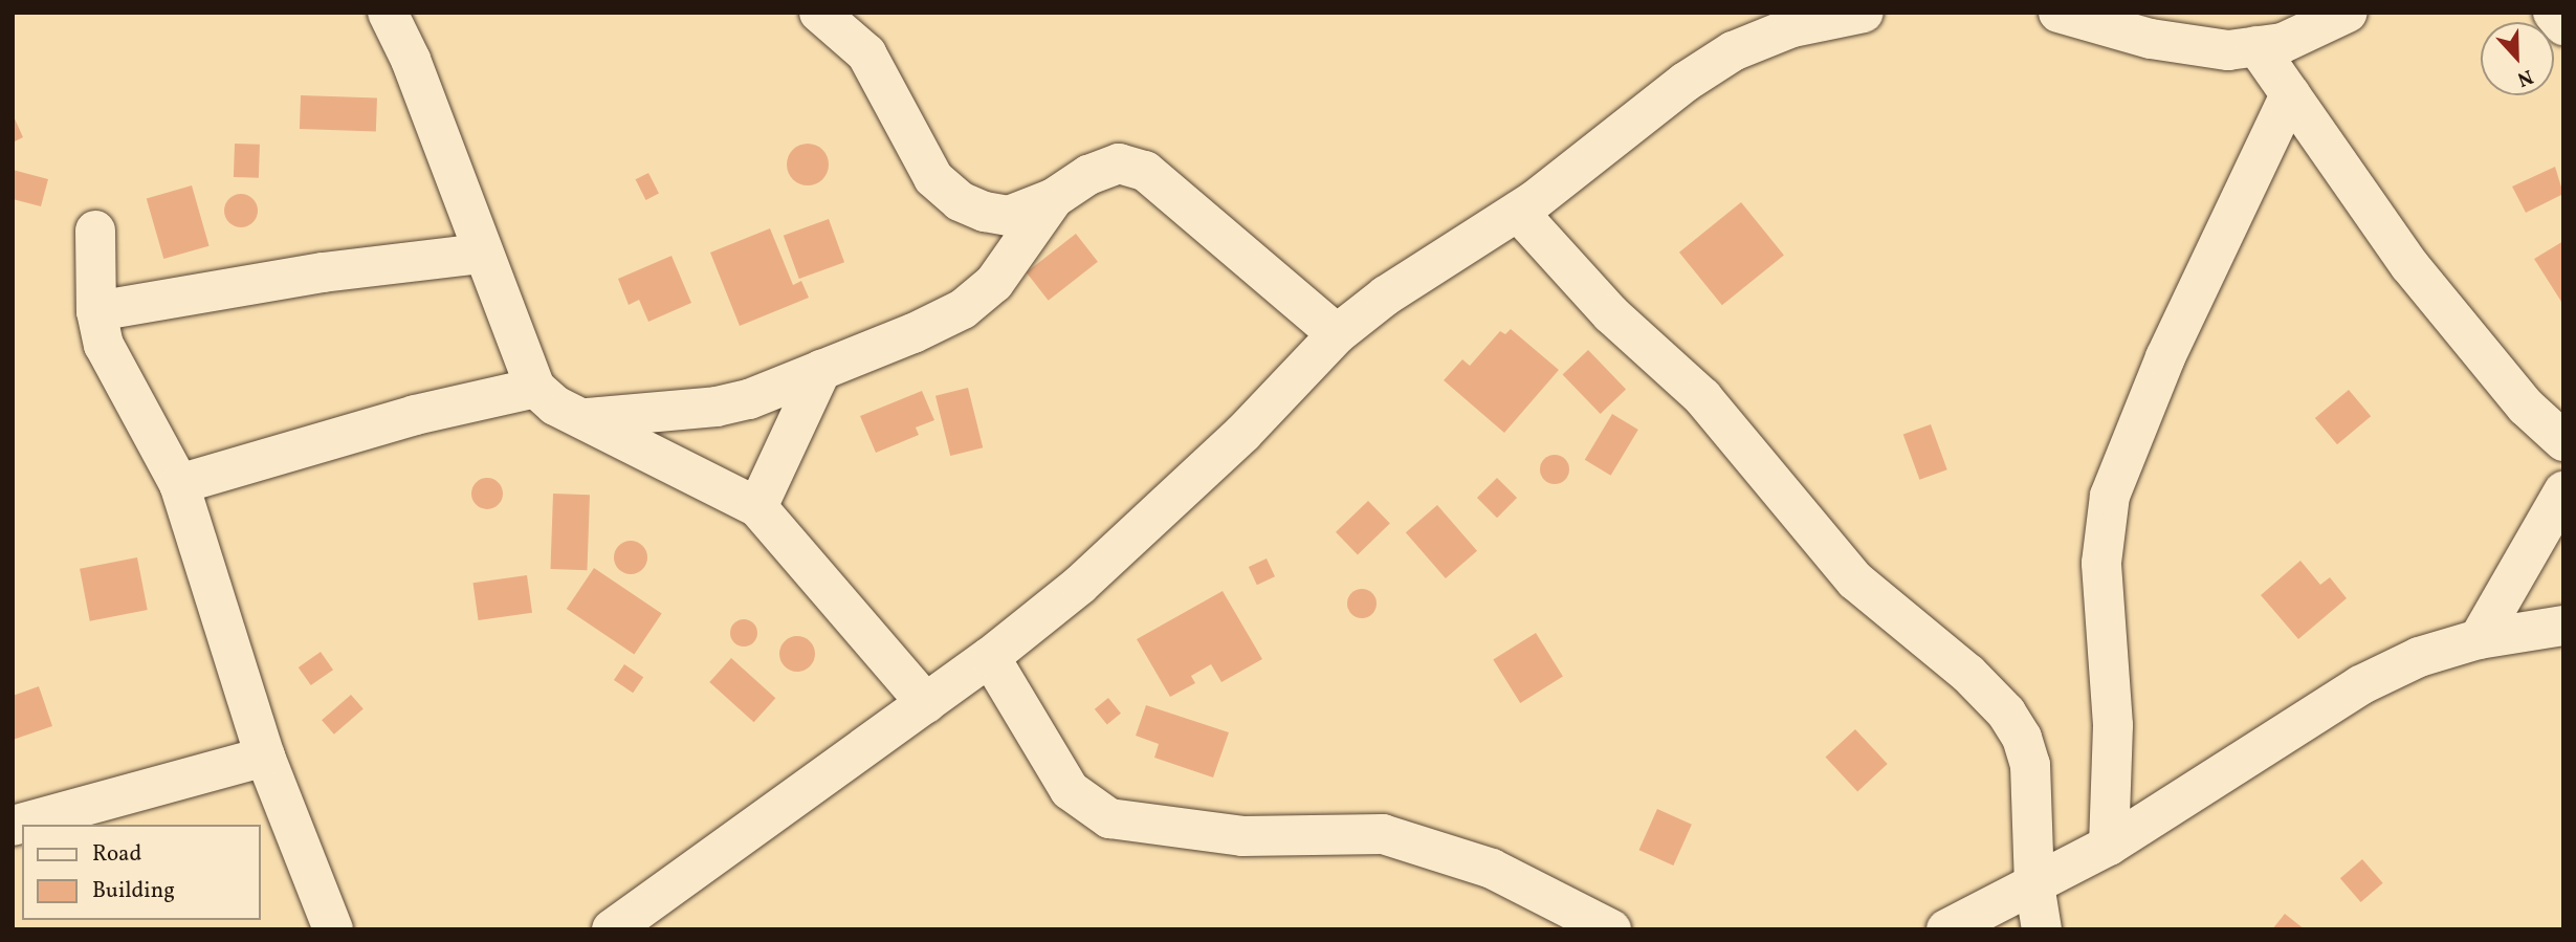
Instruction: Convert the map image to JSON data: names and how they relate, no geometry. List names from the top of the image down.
{
  "legend": ["Road", "Building"],
  "north": "bottom"
}
